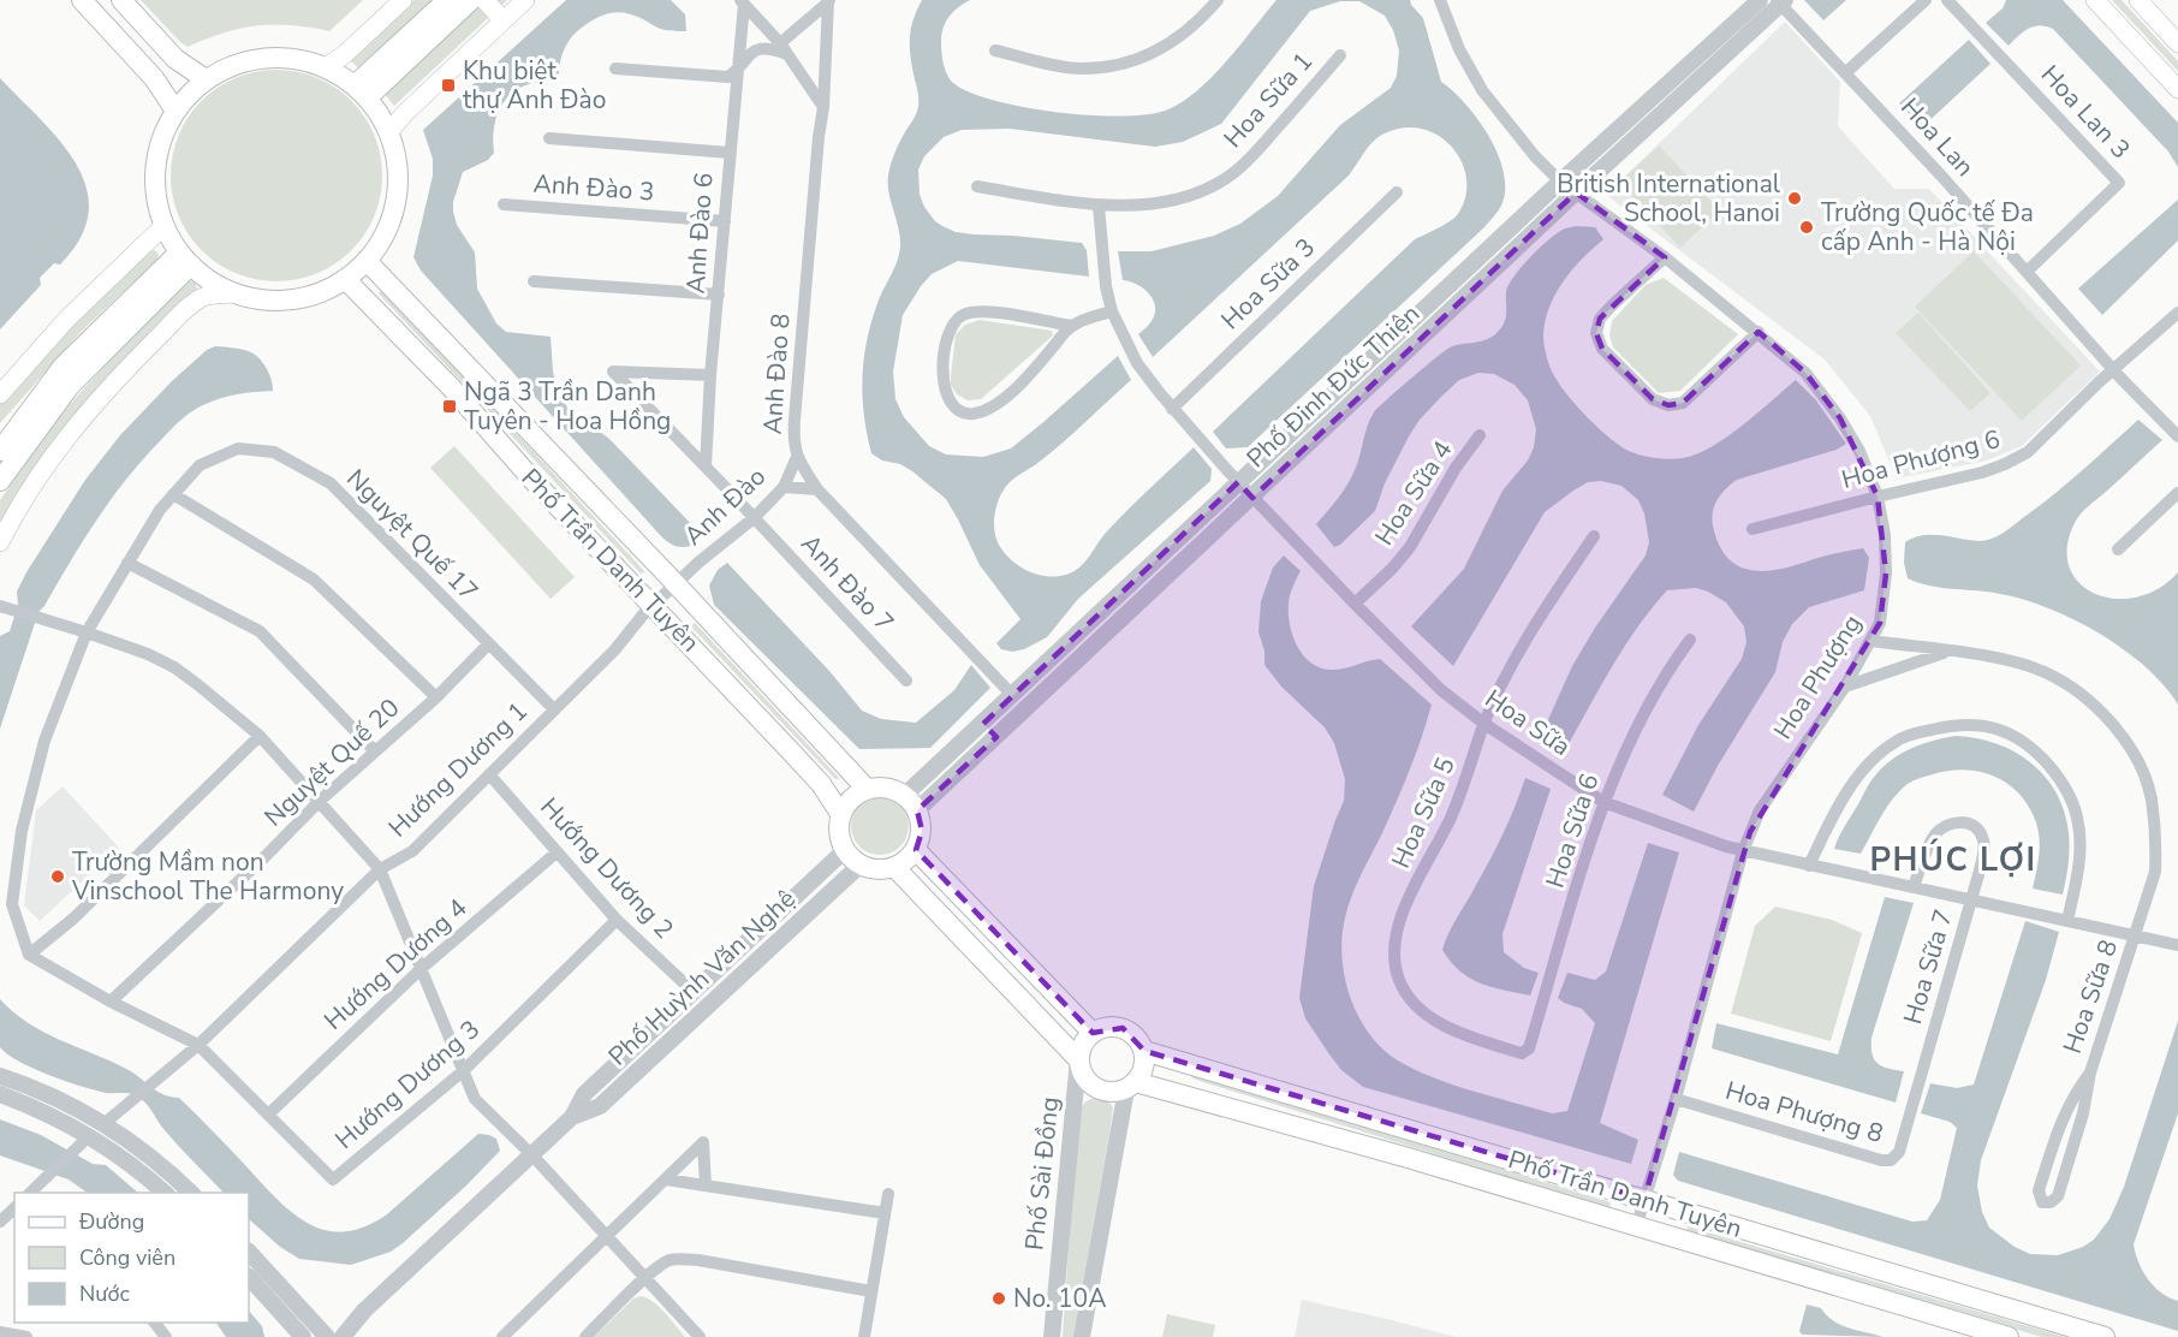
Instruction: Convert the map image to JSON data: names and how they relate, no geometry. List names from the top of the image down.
{
  "streets": {
    "main road": ["Phố Trần Danh Tuyên"],
    "street": [
      "Hoa Sữa 1",
      "Hoa Lan 3",
      "Hoa Lan",
      "Anh Đào 3",
      "Anh Đào 6",
      "Hoa Sữa 3",
      "Anh Đào 8",
      "Phố Đinh Đức Thiện",
      "Hoa Phượng 6",
      "Hoa Sữa 4",
      "Anh Đào",
      "Nguyệt Quế 17",
      "Anh Đào 7",
      "Hoa Phượng",
      "Hoa Sữa",
      "Nguyệt Quế 20",
      "Hướng Dương 1",
      "Hoa Sữa 5",
      "Hoa Sữa 6",
      "Hướng Dương 2",
      "Hướng Dương 4",
      "Hoa Sữa 7",
      "Phố Huỳnh Văn Nghệ",
      "Hoa Sữa 8",
      "Hướng Dương 3",
      "Hoa Phượng 8",
      "Phố Sài Đồng"
    ]
  },
  "crossings": [
    ["Hoa Sữa 1", "Hoa Sữa"],
    ["Hoa Lan 3", "Hoa Lan"],
    ["Hoa Lan", "Phố Đinh Đức Thiện"],
    ["Hoa Lan", "Hoa Phượng 6"],
    ["Anh Đào 3", "Anh Đào 6"],
    ["Anh Đào 6", "Anh Đào 7"],
    ["Hoa Sữa 3", "Hoa Sữa"],
    ["Anh Đào 8", "Phố Đinh Đức Thiện"],
    ["Anh Đào 8", "Anh Đào"],
    ["Phố Đinh Đức Thiện", "Phố Trần Danh Tuyên"],
    ["Phố Đinh Đức Thiện", "Hoa Phượng"],
    ["Phố Đinh Đức Thiện", "Hoa Sữa"],
    ["Phố Đinh Đức Thiện", "Phố Huỳnh Văn Nghệ"],
    ["Hoa Phượng 6", "Hoa Phượng"],
    ["Hoa Sữa 4", "Hoa Sữa"],
    ["Anh Đào", "Phố Trần Danh Tuyên"],
    ["Anh Đào", "Anh Đào 7"],
    ["Anh Đào", "Hướng Dương 1"],
    ["Nguyệt Quế 17", "Nguyệt Quế 20"],
    ["Nguyệt Quế 17", "Hướng Dương 1"],
    ["Nguyệt Quế 17", "Hướng Dương 3"],
    ["Phố Trần Danh Tuyên", "Hoa Phượng"],
    ["Phố Trần Danh Tuyên", "Hướng Dương 1"],
    ["Phố Trần Danh Tuyên", "Phố Huỳnh Văn Nghệ"],
    ["Phố Trần Danh Tuyên", "Phố Sài Đồng"],
    ["Hoa Phượng", "Hoa Sữa"],
    ["Hoa Phượng", "Hoa Sữa 8"],
    ["Hoa Phượng", "Hoa Phượng 8"],
    ["Hoa Sữa", "Hoa Sữa 5"],
    ["Hoa Sữa", "Hoa Sữa 6"],
    ["Hoa Sữa", "Hoa Sữa 7"],
    ["Hoa Sữa", "Hoa Sữa 8"],
    ["Nguyệt Quế 20", "Hướng Dương 3"],
    ["Hướng Dương 1", "Hướng Dương 2"],
    ["Hướng Dương 1", "Hướng Dương 3"],
    ["Hoa Sữa 5", "Hoa Sữa 6"],
    ["Hướng Dương 2", "Hướng Dương 4"],
    ["Hướng Dương 2", "Phố Huỳnh Văn Nghệ"],
    ["Hướng Dương 2", "Hướng Dương 3"],
    ["Hướng Dương 4", "Hướng Dương 3"],
    ["Hoa Sữa 7", "Hoa Phượng 8"]
  ],
  "districts": ["PHÚC LỢI"],
  "places": {
    "transit": ["Khu biệt thự Anh Đào", "Ngã 3 Trần Danh Tuyên - Hoa Hồng"],
    "other": [
      "British International School, Hanoi",
      "Trường Quốc tế Đa cấp Anh - Hà Nội",
      "Trường Mầm non Vinschool The Harmony",
      "No. 10A"
    ]
  },
  "legend": ["Đường", "Công viên", "Nước"]
}
